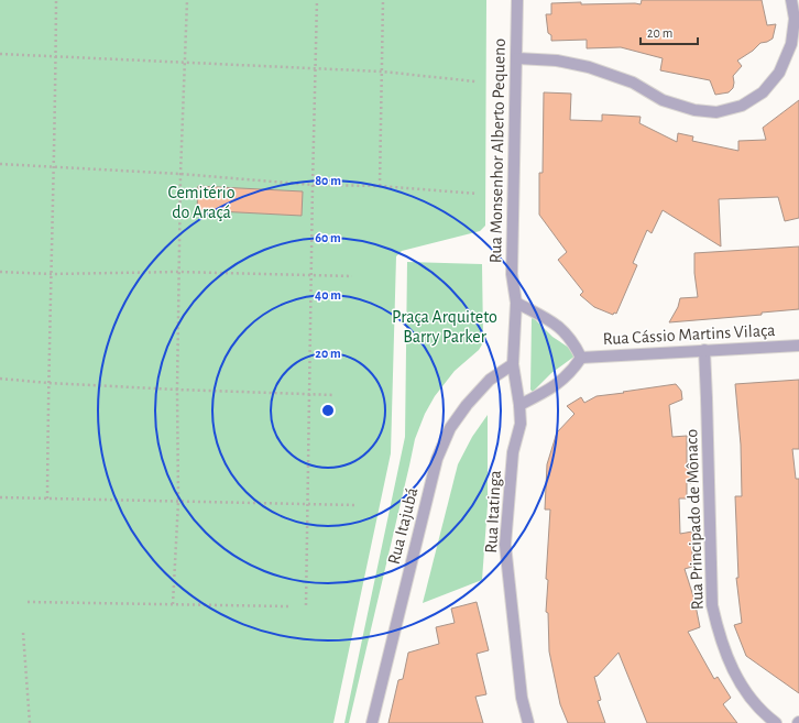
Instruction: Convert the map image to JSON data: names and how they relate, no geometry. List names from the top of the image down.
{
  "streets": {
    "street": [
      "Rua Monsenhor Alberto Pequeno",
      "Rua Cássio Martins Vilaça",
      "Rua Itatinga",
      "Rua Principado de Mônaco",
      "Rua Itajubá"
    ]
  },
  "crossings": [
    ["Rua Monsenhor Alberto Pequeno", "Rua Cássio Martins Vilaça"],
    ["Rua Monsenhor Alberto Pequeno", "Rua Itatinga"],
    ["Rua Cássio Martins Vilaça", "Rua Itatinga"],
    ["Rua Cássio Martins Vilaça", "Rua Principado de Mônaco"],
    ["Rua Itatinga", "Rua Itajubá"]
  ],
  "parks": ["Cemitério do Araçá", "Praça Arquiteto Barry Parker"],
  "scale_bar": "20 m",
  "rings": [
    "80 m",
    "60 m",
    "40 m",
    "20 m"
  ]
}
